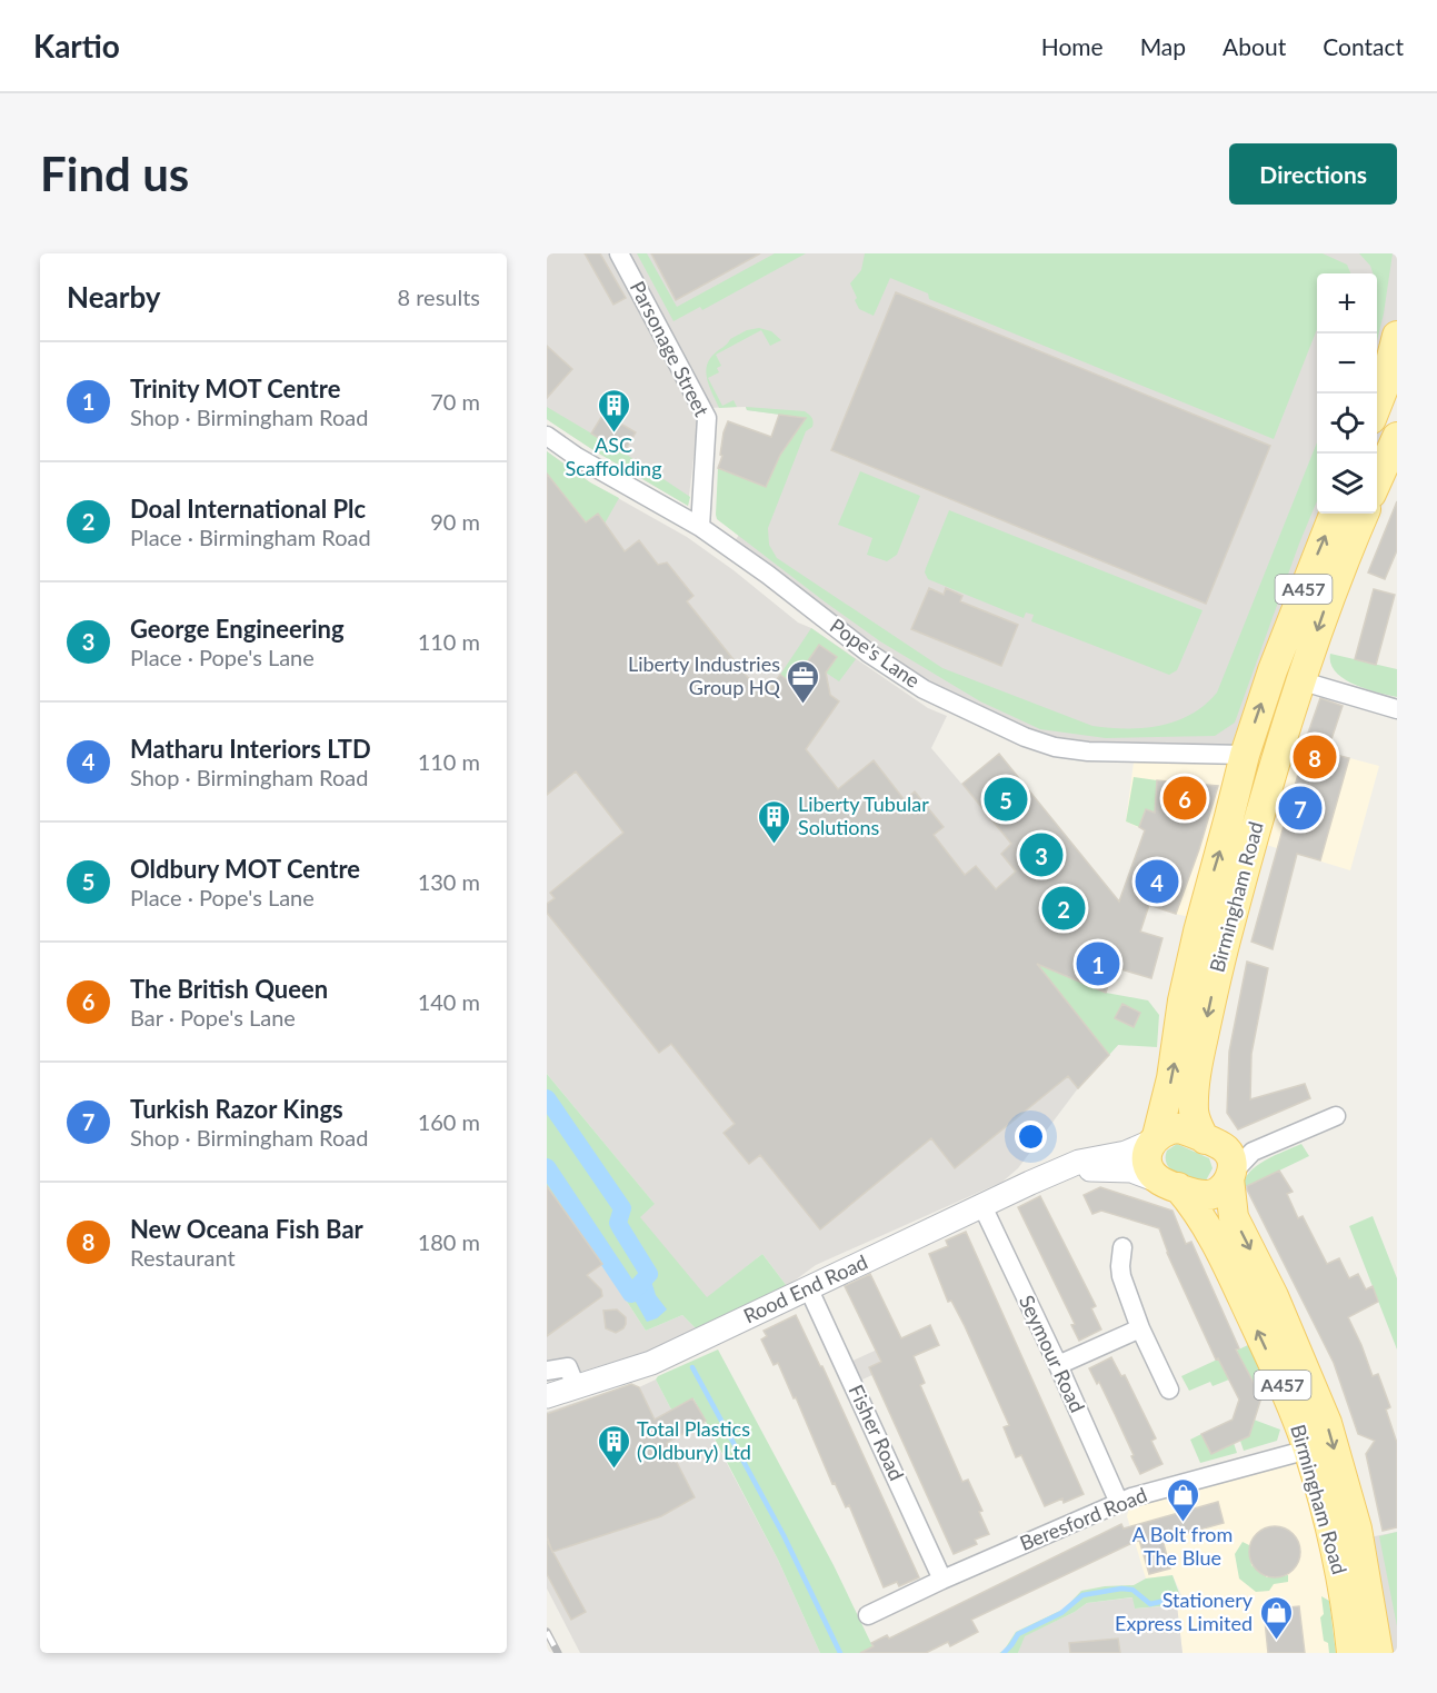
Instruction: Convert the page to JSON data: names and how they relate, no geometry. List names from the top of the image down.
{
  "streets": {
    "main road": ["A457", "Birmingham Road"],
    "street": [
      "Parsonage Street",
      "Pope's Lane",
      "Rood End Road",
      "Seymour Road",
      "Fisher Road",
      "Beresford Road"
    ]
  },
  "crossings": [
    ["Parsonage Street", "Pope's Lane"],
    ["A457", "Birmingham Road"],
    ["Pope's Lane", "Birmingham Road"],
    ["Birmingham Road", "Rood End Road"],
    ["Birmingham Road", "Beresford Road"],
    ["Rood End Road", "Seymour Road"],
    ["Rood End Road", "Fisher Road"],
    ["Seymour Road", "Beresford Road"],
    ["Fisher Road", "Beresford Road"]
  ],
  "places": {
    "building": ["ASC Scaffolding", "Liberty Tubular Solutions", "Total Plastics (Oldbury) Ltd"],
    "office": ["Liberty Industries Group HQ"],
    "shop": ["A Bolt from The Blue", "Stationery Express Limited"]
  },
  "page": {
    "header": "Kartio",
    "nav": [
      "Home",
      "Map",
      "About",
      "Contact"
    ],
    "buttons": "Directions",
    "title": "Find us",
    "heading": ["Nearby", "8 results"],
    "map_buttons": ["+", "−"],
    "list": [
      {
        "mark": "1",
        "name": "Trinity MOT Centre",
        "note": "Shop · Birmingham Road",
        "value": "70 m"
      },
      {
        "mark": "2",
        "name": "Doal International Plc",
        "note": "Place · Birmingham Road",
        "value": "90 m"
      },
      {
        "mark": "3",
        "name": "George Engineering",
        "note": "Place · Pope's Lane",
        "value": "110 m"
      },
      {
        "mark": "4",
        "name": "Matharu Interiors LTD",
        "note": "Shop · Birmingham Road",
        "value": "110 m"
      },
      {
        "mark": "5",
        "name": "Oldbury MOT Centre",
        "note": "Place · Pope's Lane",
        "value": "130 m"
      },
      {
        "mark": "6",
        "name": "The British Queen",
        "note": "Bar · Pope's Lane",
        "value": "140 m"
      },
      {
        "mark": "7",
        "name": "Turkish Razor Kings",
        "note": "Shop · Birmingham Road",
        "value": "160 m"
      },
      {
        "mark": "8",
        "name": "New Oceana Fish Bar",
        "note": "Restaurant",
        "value": "180 m"
      }
    ],
    "pins": [
      "8",
      "6",
      "5",
      "7",
      "3",
      "4",
      "2",
      "1"
    ]
  }
}
